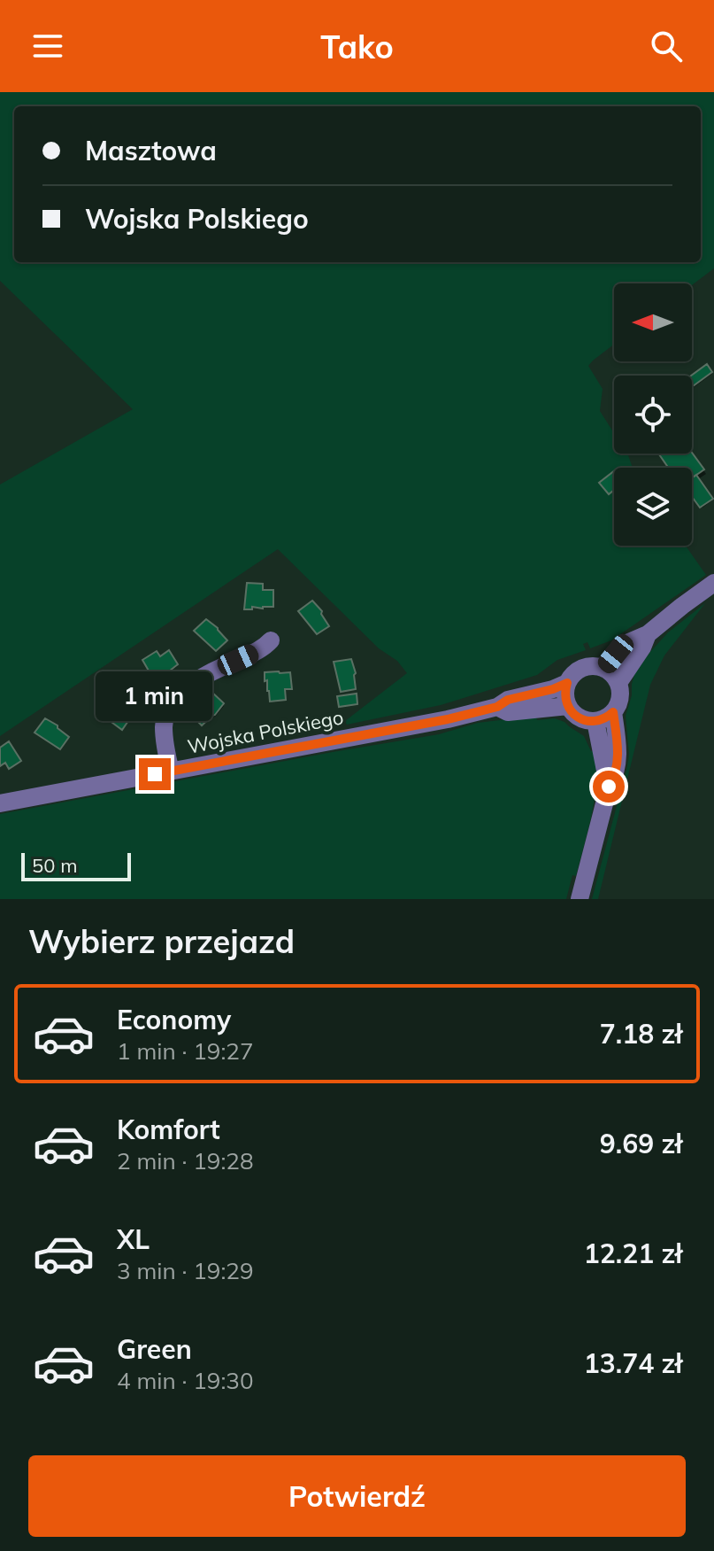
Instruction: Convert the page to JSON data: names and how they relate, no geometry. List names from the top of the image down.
{
  "streets": {
    "street": ["Wojska Polskiego"]
  },
  "scale_bar": "50 m",
  "north": "left",
  "page": {
    "header": "Tako",
    "banner": ["Masztowa", "Wojska Polskiego"],
    "bubble": "1 min",
    "scale": "50 m",
    "heading": "Wybierz przejazd",
    "list": [
      {
        "name": "Economy",
        "note": "1 min · 19:27",
        "value": "7.18 zł"
      },
      {
        "name": "Komfort",
        "note": "2 min · 19:28",
        "value": "9.69 zł"
      },
      {
        "name": "XL",
        "note": "3 min · 19:29",
        "value": "12.21 zł"
      },
      {
        "name": "Green",
        "note": "4 min · 19:30",
        "value": "13.74 zł"
      }
    ],
    "buttons": "Potwierdź"
  }
}
